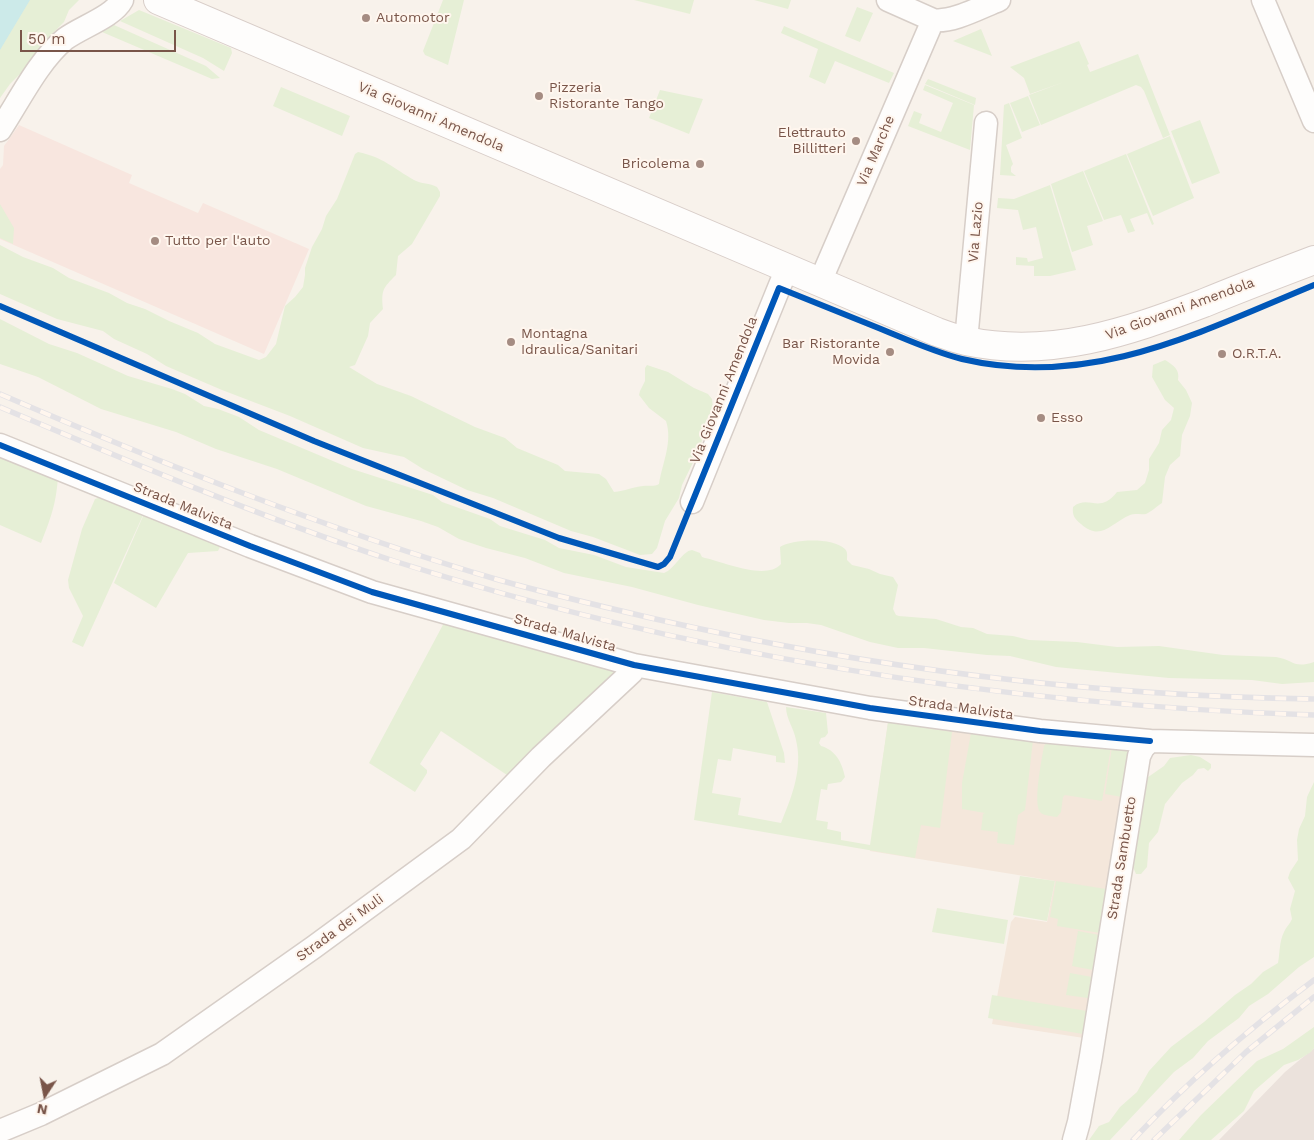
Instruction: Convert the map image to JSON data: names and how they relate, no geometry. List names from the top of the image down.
{
  "streets": {
    "main road": ["Via Giovanni Amendola"],
    "street": [
      "Via Marche",
      "Via Lazio",
      "Strada Malvista",
      "Strada Sambuetto",
      "Strada dei Muli"
    ]
  },
  "crossings": [
    ["Via Giovanni Amendola", "Via Marche"],
    ["Via Giovanni Amendola", "Via Lazio"],
    ["Strada Malvista", "Strada Sambuetto"],
    ["Strada Malvista", "Strada dei Muli"]
  ],
  "places": [
    "Automotor",
    "Pizzeria Ristorante Tango",
    "Elettrauto Billitteri",
    "Bricolema",
    "Tutto per l'auto",
    "Montagna Idraulica/Sanitari",
    "Bar Ristorante Movida",
    "O.R.T.A.",
    "Esso"
  ],
  "scale_bar": "50 m",
  "north": "bottom"
}
